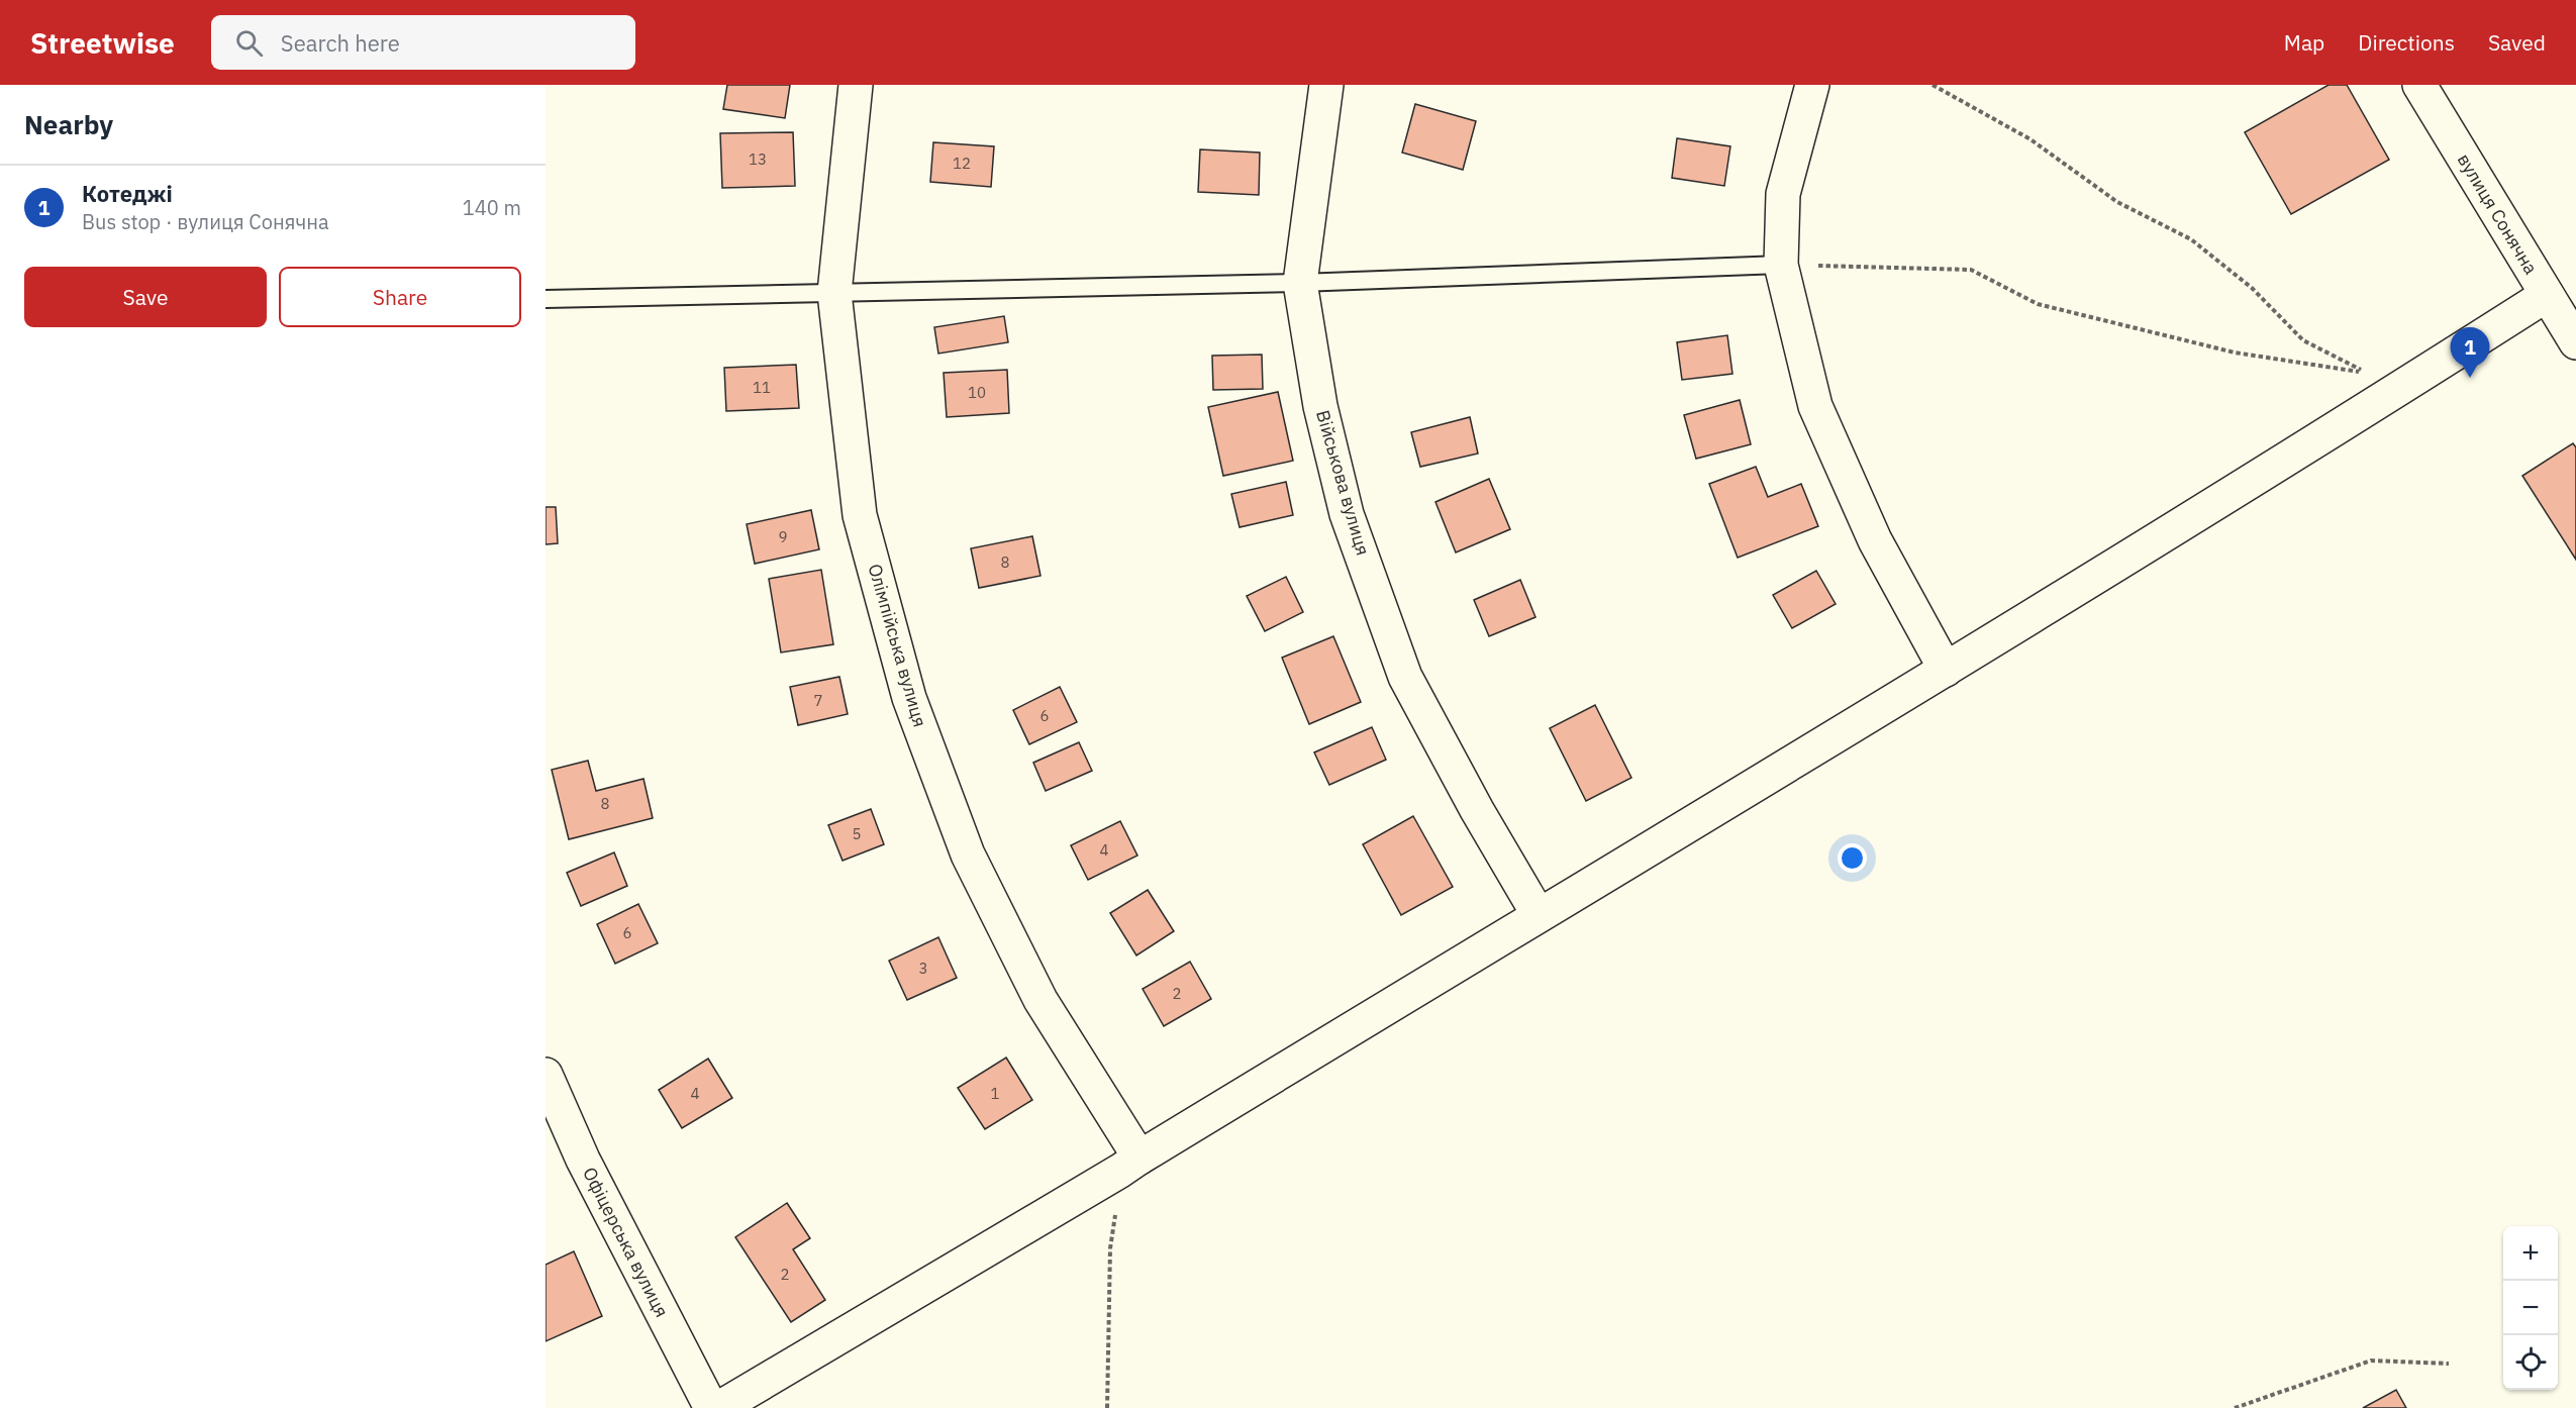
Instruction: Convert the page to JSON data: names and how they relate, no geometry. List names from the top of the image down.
{
  "streets": {
    "street": [
      "вулиця Сонячна",
      "Військова вулиця",
      "Олімпійська вулиця",
      "Офіцерська вулиця"
    ]
  },
  "house_numbers": [
    "13",
    "12",
    "11",
    "10",
    "9",
    "8",
    "7",
    "6",
    "8",
    "5",
    "4",
    "6",
    "3",
    "2",
    "4",
    "1",
    "2"
  ],
  "page": {
    "header": "Streetwise",
    "search": "Search here",
    "nav": ["Map", "Directions", "Saved"],
    "heading": "Nearby",
    "list": [
      {
        "mark": "1",
        "name": "Котеджі",
        "note": "Bus stop · вулиця Сонячна",
        "value": "140 m"
      }
    ],
    "buttons": ["Save", "Share"],
    "pins": "1",
    "map_buttons": ["+", "−"]
  }
}
